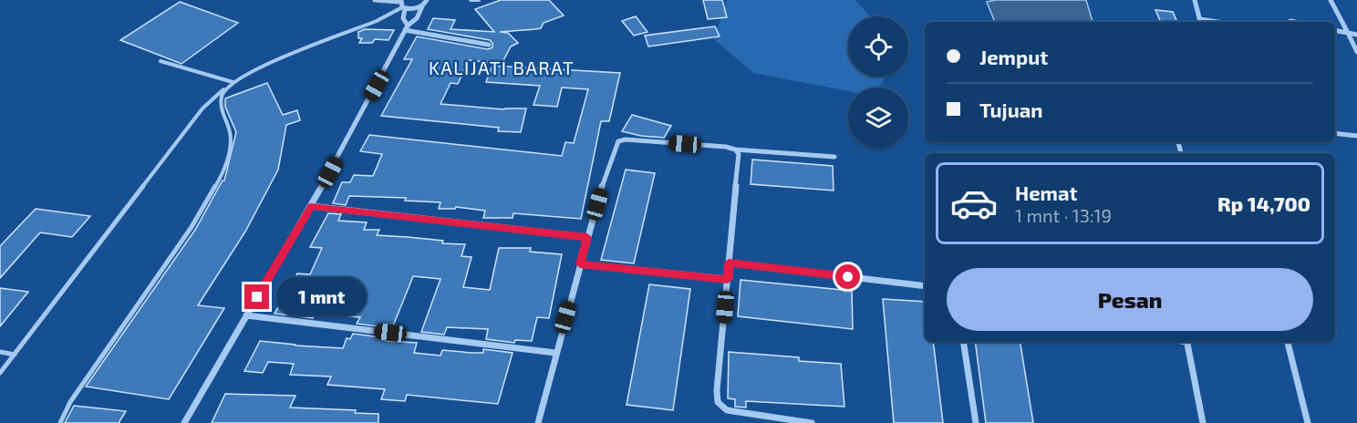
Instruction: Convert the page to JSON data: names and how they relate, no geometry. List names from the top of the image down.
{
  "districts": ["KALIJATI BARAT"],
  "page": {
    "banner": ["Jemput", "Tujuan"],
    "list": [
      {
        "name": "Hemat",
        "note": "1 mnt · 13:19",
        "value": "Rp 14,700"
      }
    ],
    "buttons": "Pesan",
    "bubble": "1 mnt"
  }
}
